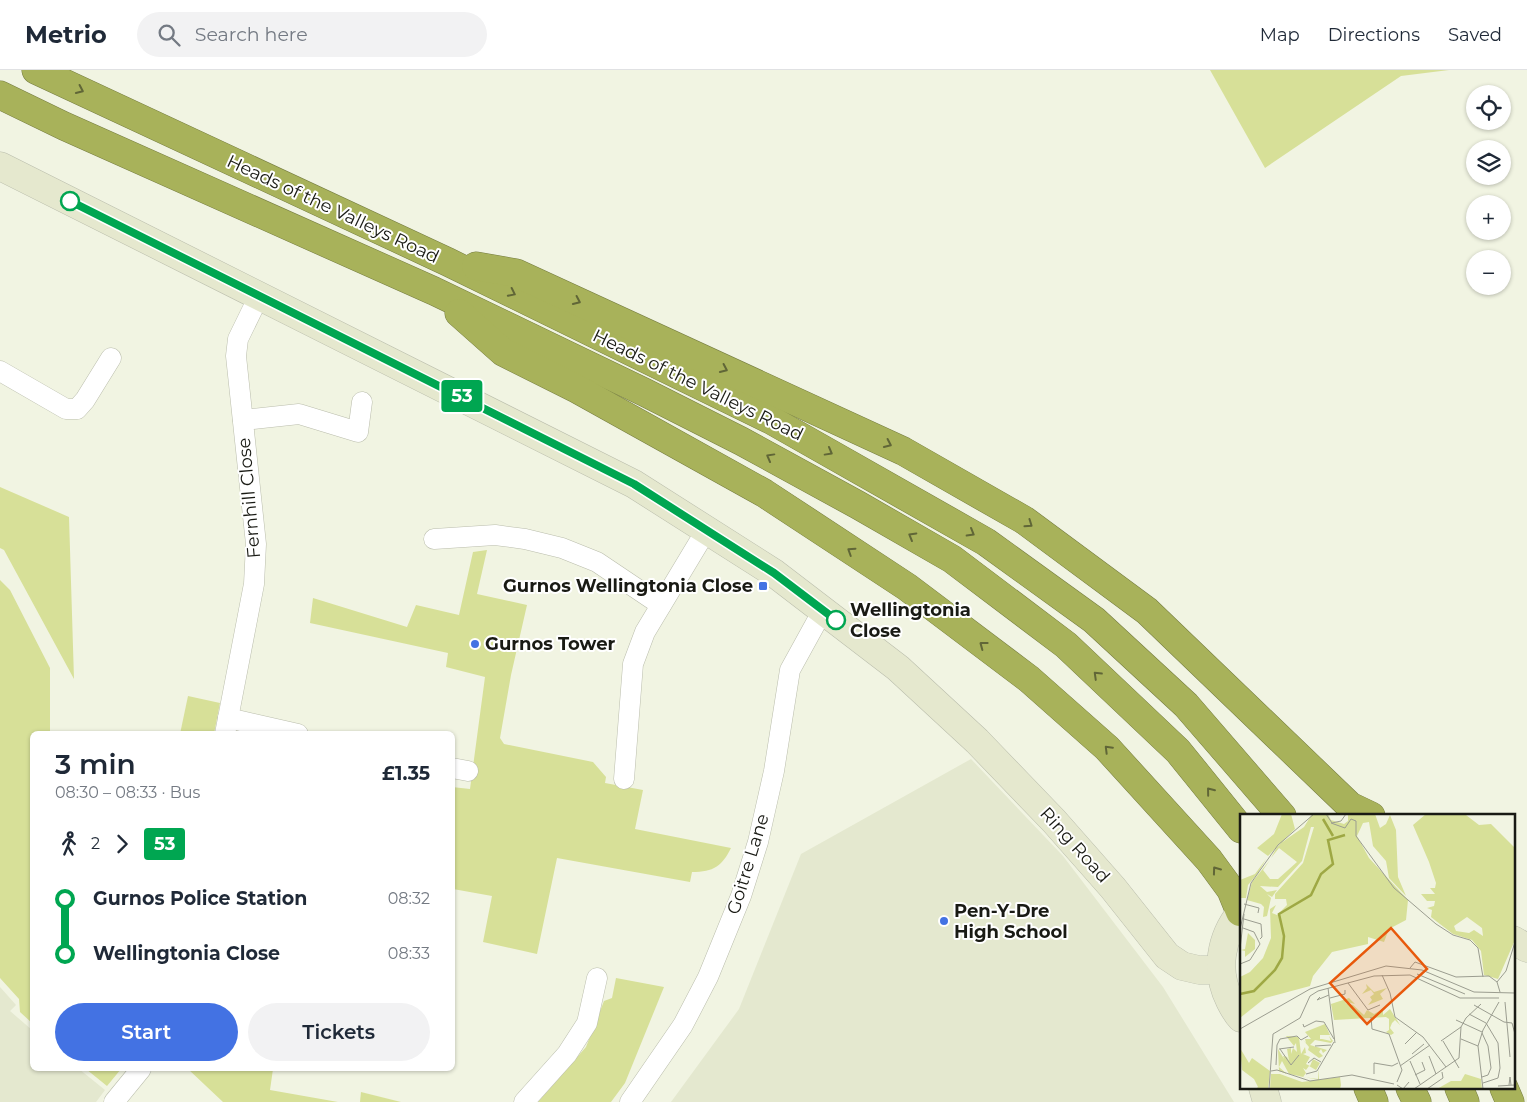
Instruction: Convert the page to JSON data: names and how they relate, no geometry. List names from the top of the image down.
{
  "streets": {
    "highway": ["Heads of the Valleys Road"],
    "street": ["Fernhill Close", "Ring Road", "Goitre Lane"]
  },
  "crossings": [
    ["Ring Road", "Goitre Lane"]
  ],
  "places": {
    "transit": ["Gurnos Wellingtonia Close"],
    "other": ["Wellingtonia Close", "Gurnos Tower", "Pen-Y-Dre High School"]
  },
  "lines": ["bus line 53"],
  "page": {
    "header": "Metrio",
    "search": "Search here",
    "nav": ["Map", "Directions", "Saved"],
    "on_map": "53",
    "map_buttons": ["+", "−"],
    "heading": ["3 min", "08:30 – 08:33 · Bus", "£1.35"],
    "legs": ["2", "53"],
    "list": [
      {
        "name": "Gurnos Police Station",
        "value": "08:32"
      },
      {
        "name": "Wellingtonia Close",
        "value": "08:33"
      }
    ],
    "buttons": ["Start", "Tickets"]
  }
}
